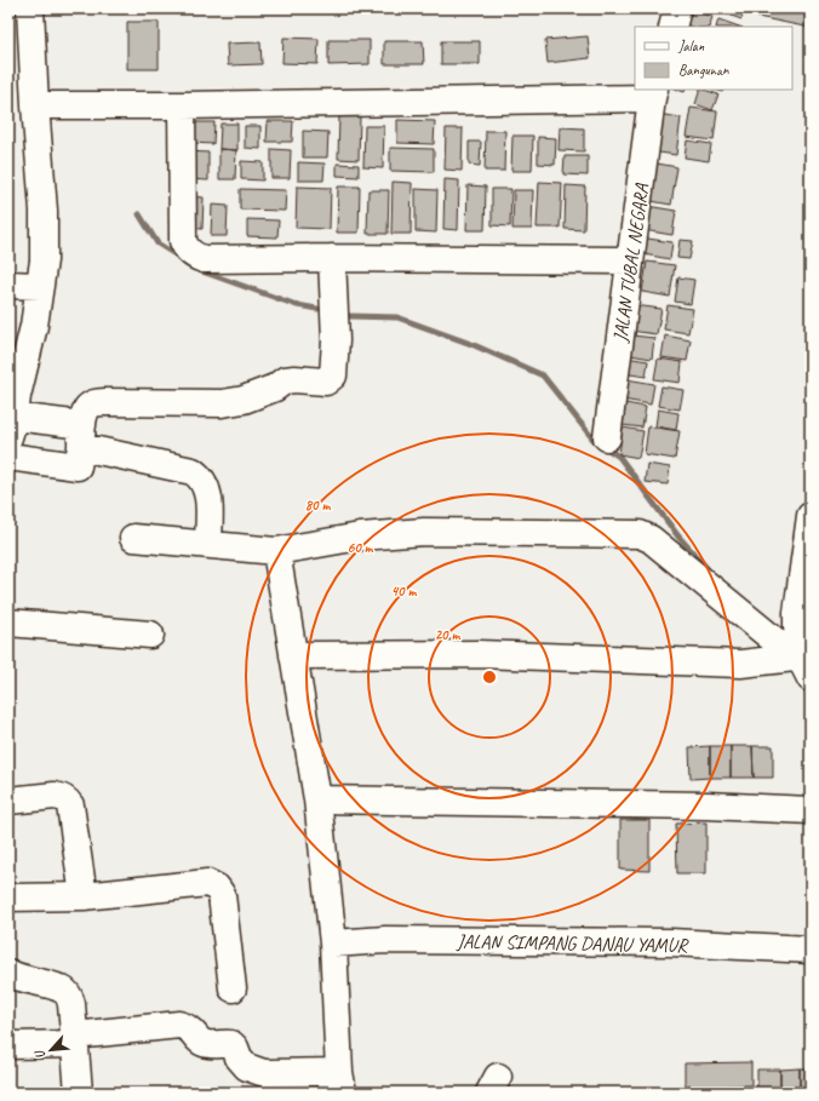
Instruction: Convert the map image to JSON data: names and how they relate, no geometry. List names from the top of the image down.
{
  "streets": {
    "street": ["JALAN TUBAL NEGARA", "JALAN SIMPANG DANAU YAMUR"]
  },
  "legend": ["Jalan", "Bangunan"],
  "north": "bottom left",
  "rings": [
    "80 m",
    "60 m",
    "40 m",
    "20 m"
  ]
}
